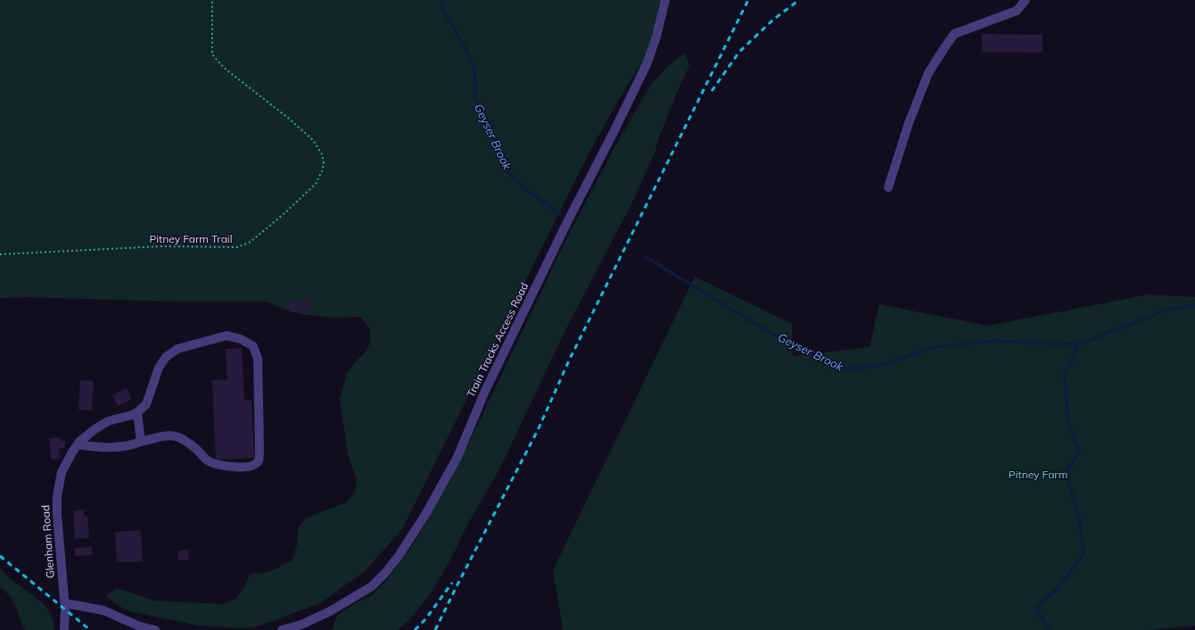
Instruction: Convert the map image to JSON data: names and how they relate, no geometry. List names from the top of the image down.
{
  "streets": {
    "street": ["Train Tracks Access Road", "Glenham Road"],
    "path": ["Pitney Farm Trail"]
  },
  "water": ["Geyser Brook"],
  "parks": ["Pitney Farm"]
}
